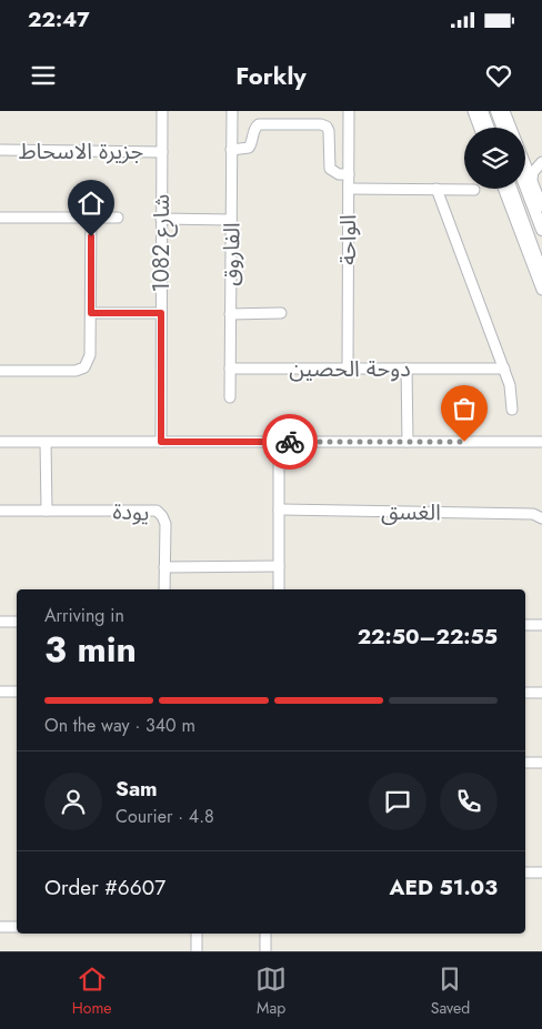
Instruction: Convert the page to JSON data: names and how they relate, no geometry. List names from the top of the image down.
{
  "streets": {
    "street": [
      "جزيرة الاسحاط",
      "الواحة",
      "شارع 1082",
      "الفاروق",
      "دوحة الحصين",
      "يودة",
      "الغسق"
    ]
  },
  "crossings": [
    ["جزيرة الاسحاط", "شارع 1082"],
    ["الواحة", "دوحة الحصين"],
    ["الفاروق", "دوحة الحصين"]
  ],
  "page": {
    "status": "22:47",
    "header": "Forkly",
    "heading": ["3 min", "Arriving in", "22:50–22:55"],
    "panel": [
      "Sam",
      "Courier · 4.8",
      "Order #6607",
      "AED 51.03"
    ],
    "bar": "On the way · 340 m",
    "tabs": ["Home", "Map", "Saved"]
  }
}
